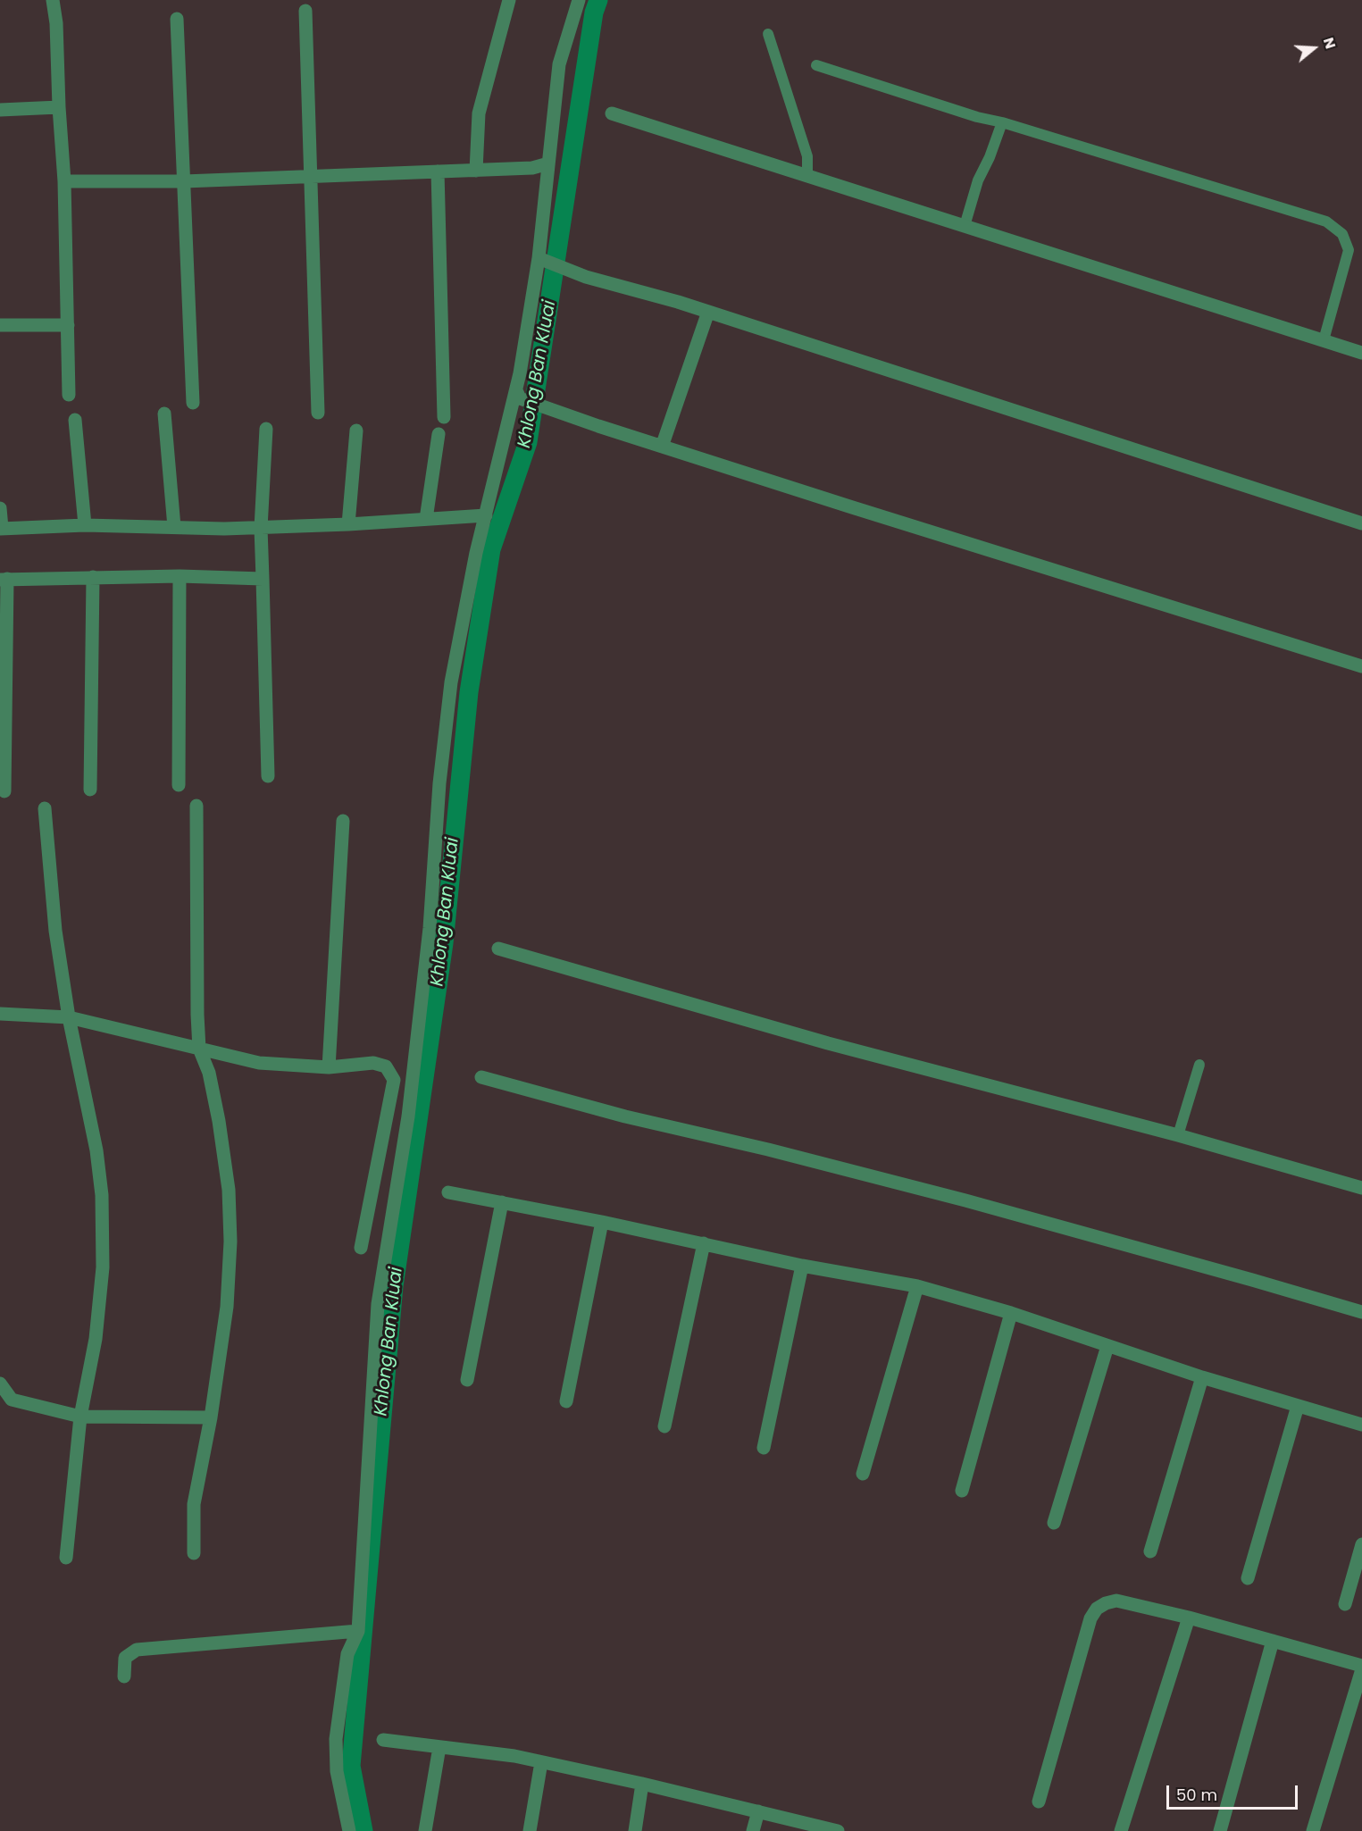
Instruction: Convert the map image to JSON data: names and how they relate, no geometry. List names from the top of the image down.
{
  "water": ["Khlong Ban Kluai"],
  "scale_bar": "50 m",
  "north": "right"
}
